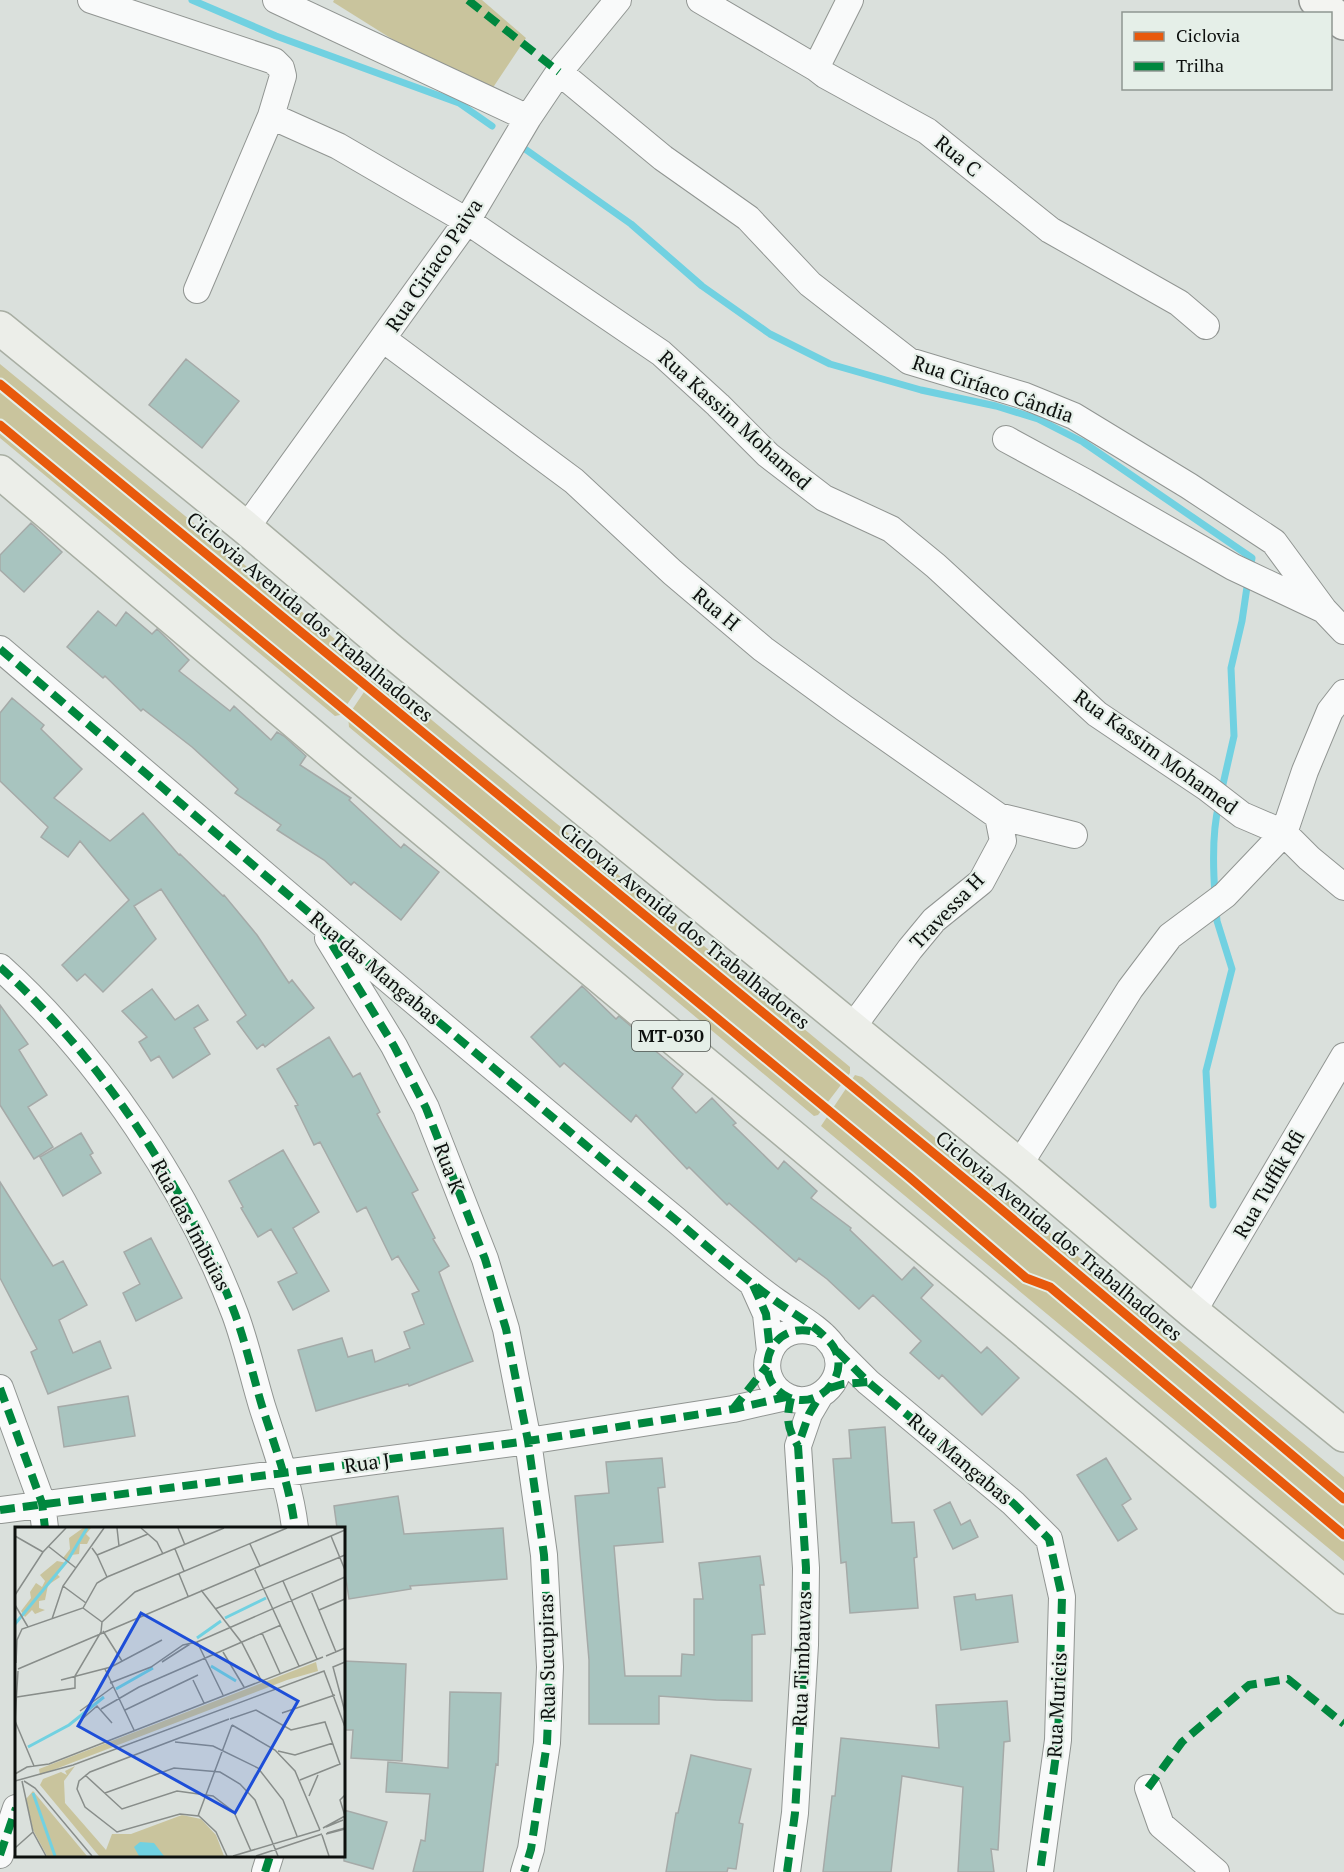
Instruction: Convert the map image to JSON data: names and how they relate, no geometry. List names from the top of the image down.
{
  "streets": {
    "main road": ["MT-030"],
    "street": [
      "Rua C",
      "Rua Ciriaco Paiva",
      "Rua Ciríaco Cândia",
      "Rua Kassim Mohamed",
      "Rua H",
      "Travessa H",
      "Rua das Mangabas",
      "Rua K",
      "Rua Tuffik Rfi",
      "Rua das Imbuias",
      "Rua Mangabas",
      "Rua J",
      "Rua Sucupiras",
      "Rua Timbauvas",
      "Rua Muricis"
    ],
    "cycle path": ["Ciclovia Avenida dos Trabalhadores"]
  },
  "crossings": [
    ["Rua Ciriaco Paiva", "Rua Ciríaco Cândia"],
    ["Rua Ciriaco Paiva", "Rua Kassim Mohamed"],
    ["Rua Ciriaco Paiva", "Rua H"],
    ["Rua H", "Travessa H"],
    ["Rua das Mangabas", "Rua K"],
    ["Rua das Mangabas", "Rua Mangabas"],
    ["Rua das Mangabas", "Rua J"],
    ["Rua K", "Rua J"],
    ["Rua K", "Rua Sucupiras"],
    ["Rua das Imbuias", "Rua J"],
    ["Rua Mangabas", "Rua J"],
    ["Rua Mangabas", "Rua Muricis"],
    ["Rua J", "Rua Sucupiras"]
  ],
  "legend": ["Ciclovia", "Trilha"]
}
